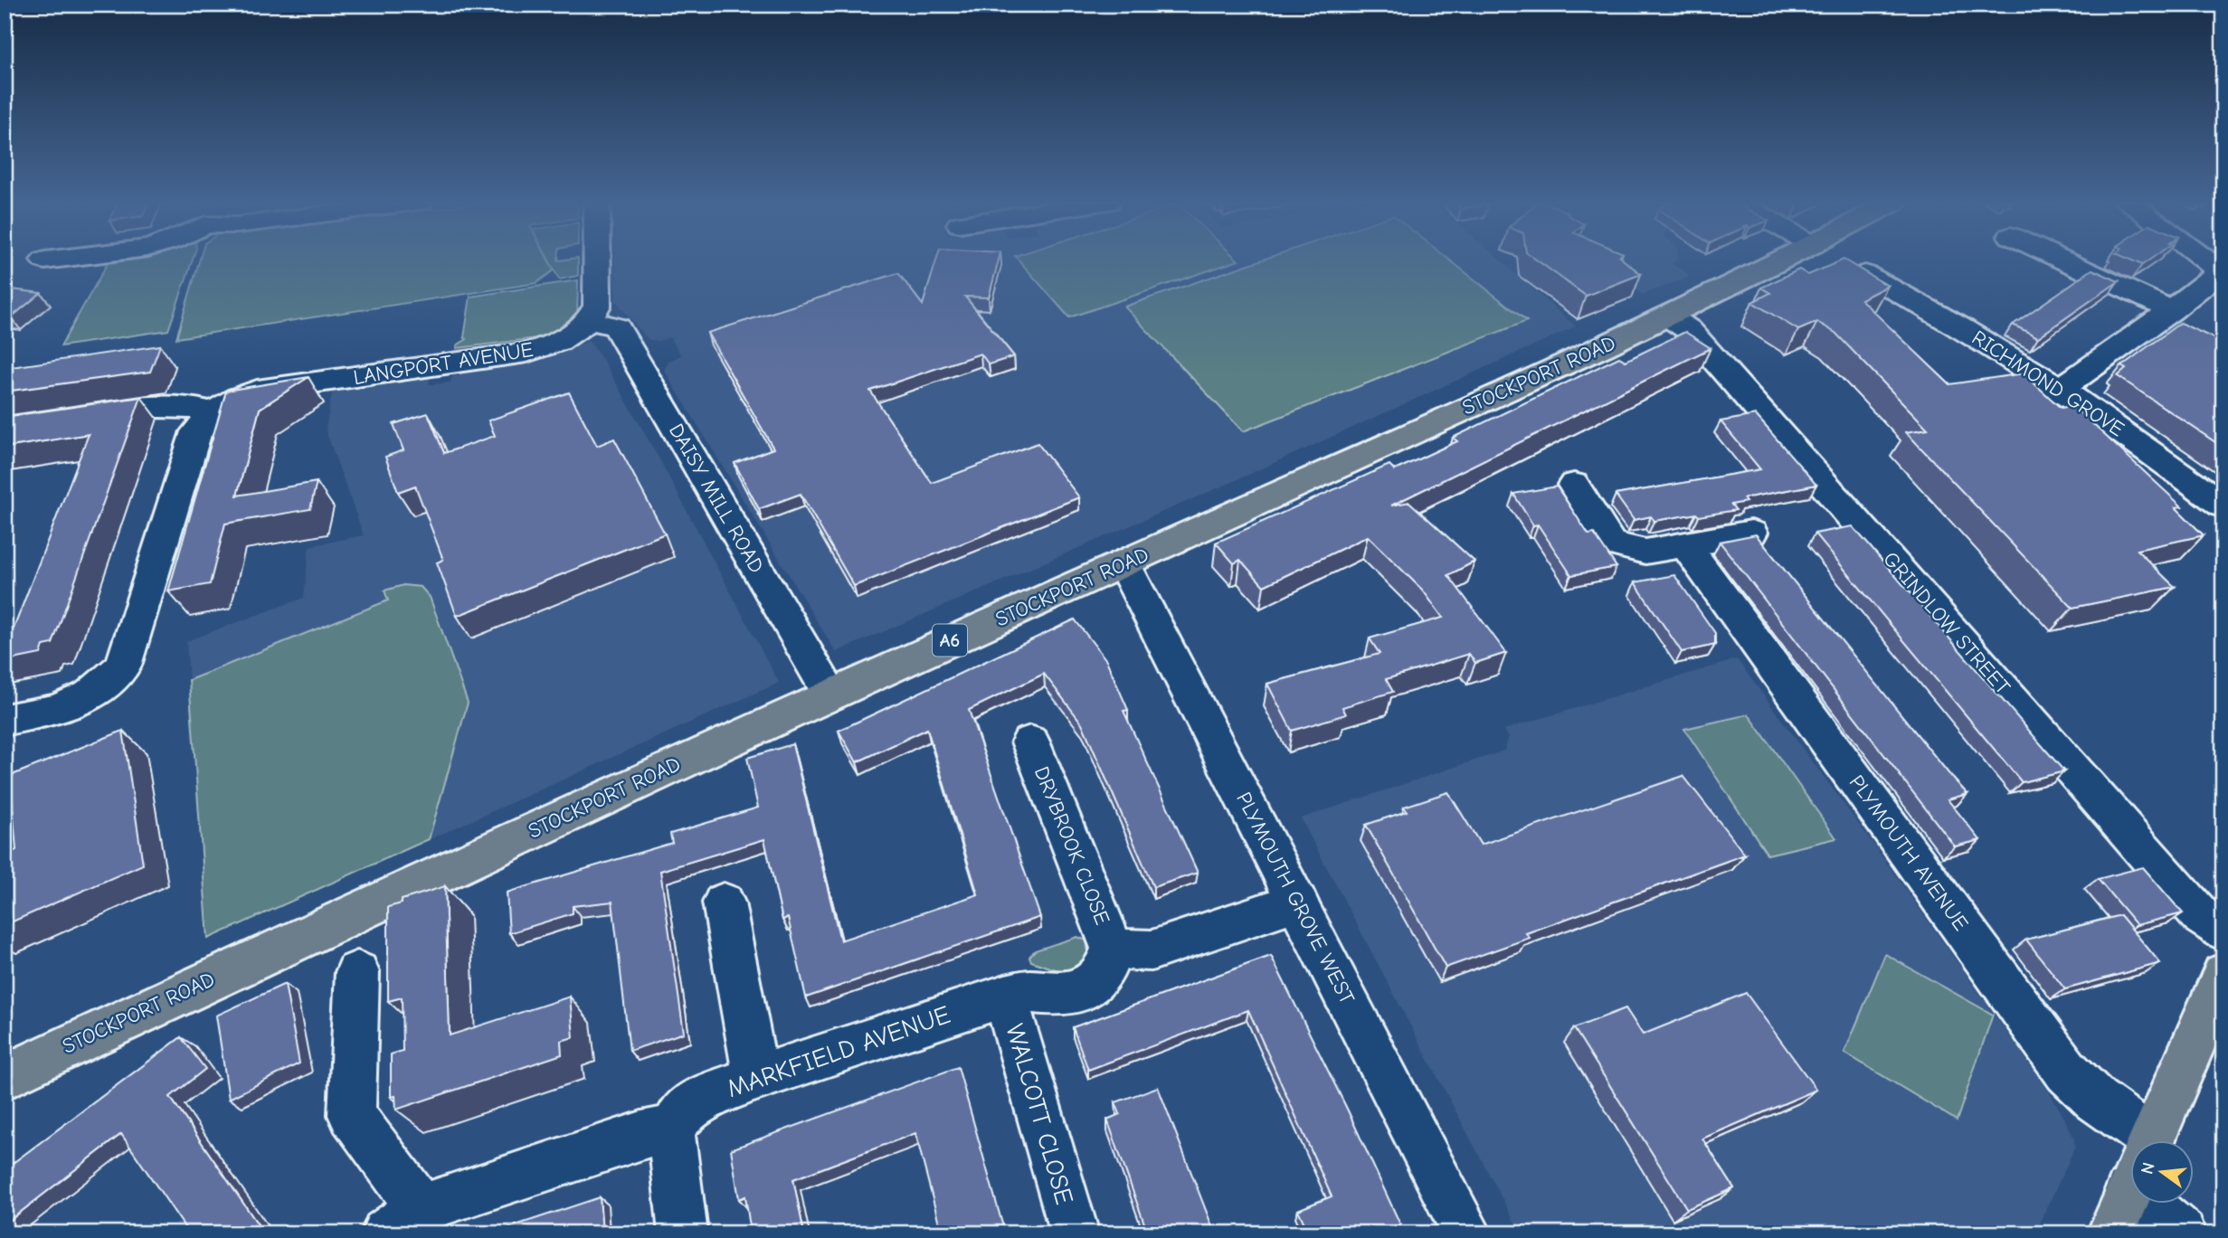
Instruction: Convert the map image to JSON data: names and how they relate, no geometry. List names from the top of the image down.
{
  "streets": {
    "main road": ["STOCKPORT ROAD", "A6"],
    "street": [
      "LANGPORT AVENUE",
      "RICHMOND GROVE",
      "DAISY MILL ROAD",
      "GRINDLOW STREET",
      "DRYBROOK CLOSE",
      "PLYMOUTH AVENUE",
      "PLYMOUTH GROVE WEST",
      "MARKFIELD AVENUE",
      "WALCOTT CLOSE"
    ]
  },
  "crossings": [
    ["LANGPORT AVENUE", "DAISY MILL ROAD"],
    ["STOCKPORT ROAD", "DAISY MILL ROAD"],
    ["STOCKPORT ROAD", "GRINDLOW STREET"],
    ["STOCKPORT ROAD", "PLYMOUTH GROVE WEST"],
    ["DRYBROOK CLOSE", "MARKFIELD AVENUE"],
    ["MARKFIELD AVENUE", "WALCOTT CLOSE"]
  ],
  "north": "left"
}
